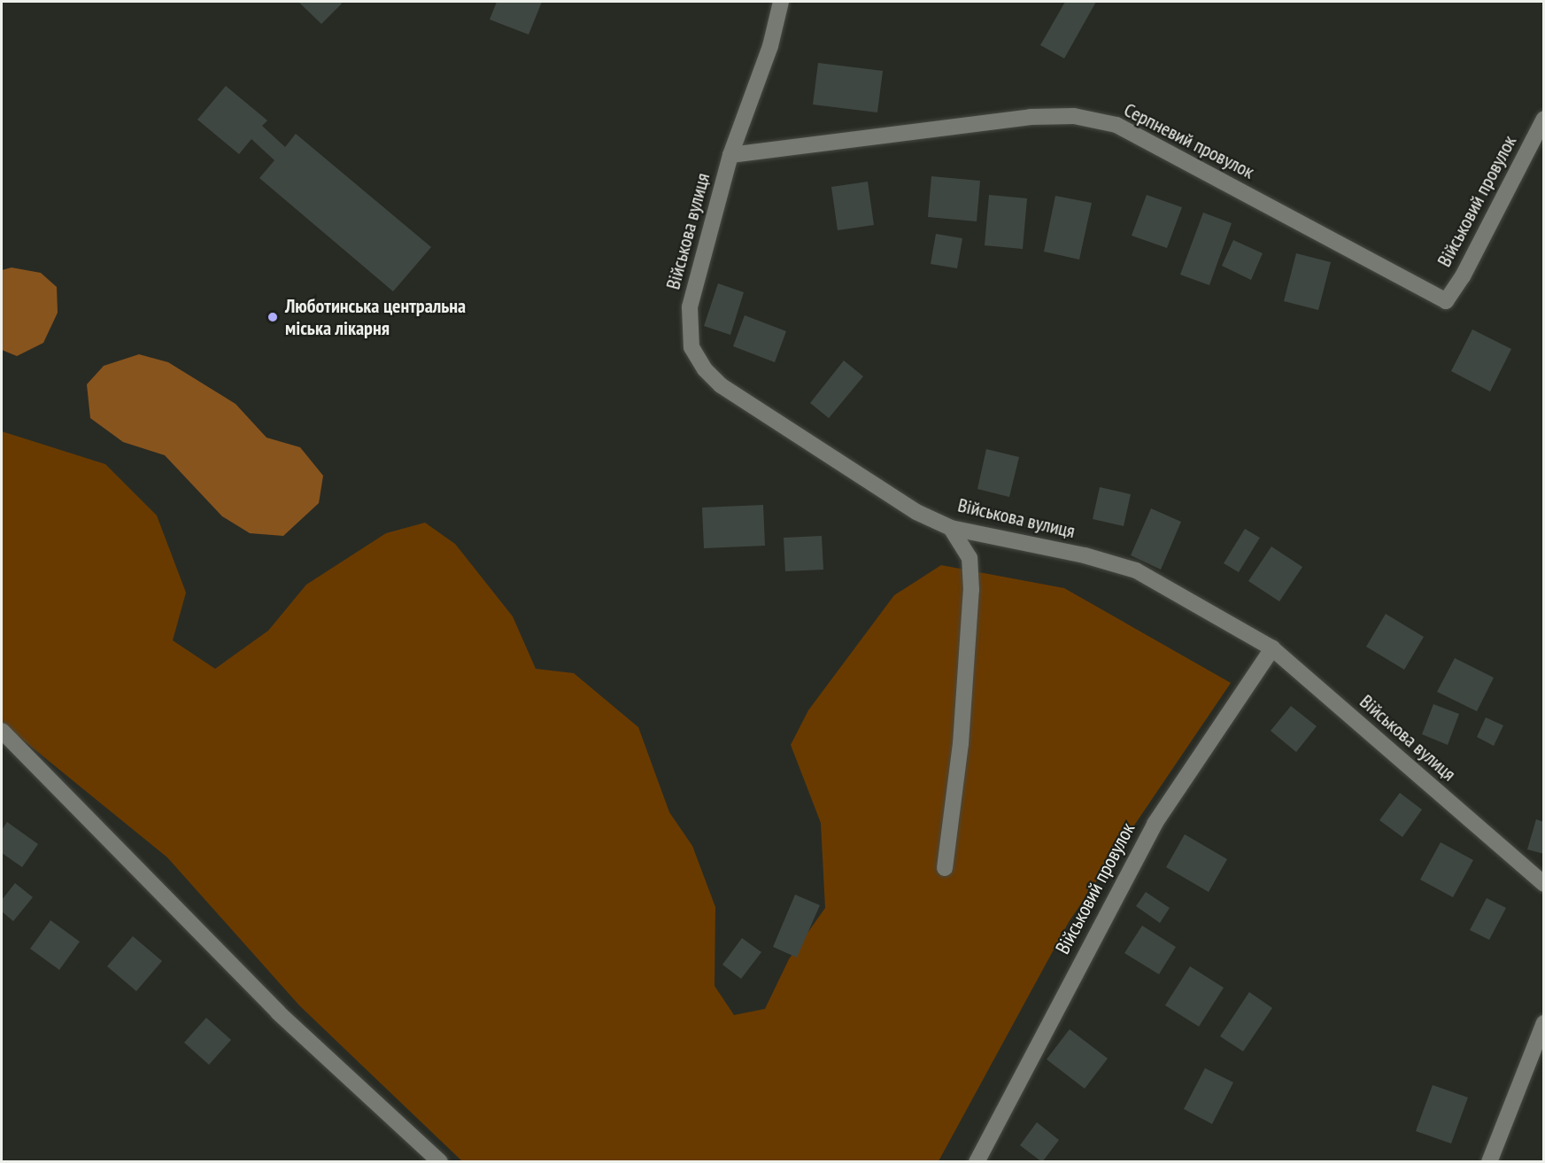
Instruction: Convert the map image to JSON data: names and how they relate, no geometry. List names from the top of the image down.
{
  "streets": {
    "street": ["Серпневий провулок", "Військовий провулок", "Військова вулиця"]
  },
  "crossings": [
    ["Серпневий провулок", "Військовий провулок"],
    ["Серпневий провулок", "Військова вулиця"],
    ["Військовий провулок", "Військова вулиця"]
  ],
  "places": ["Люботинська центральна міська лікарня"]
}
